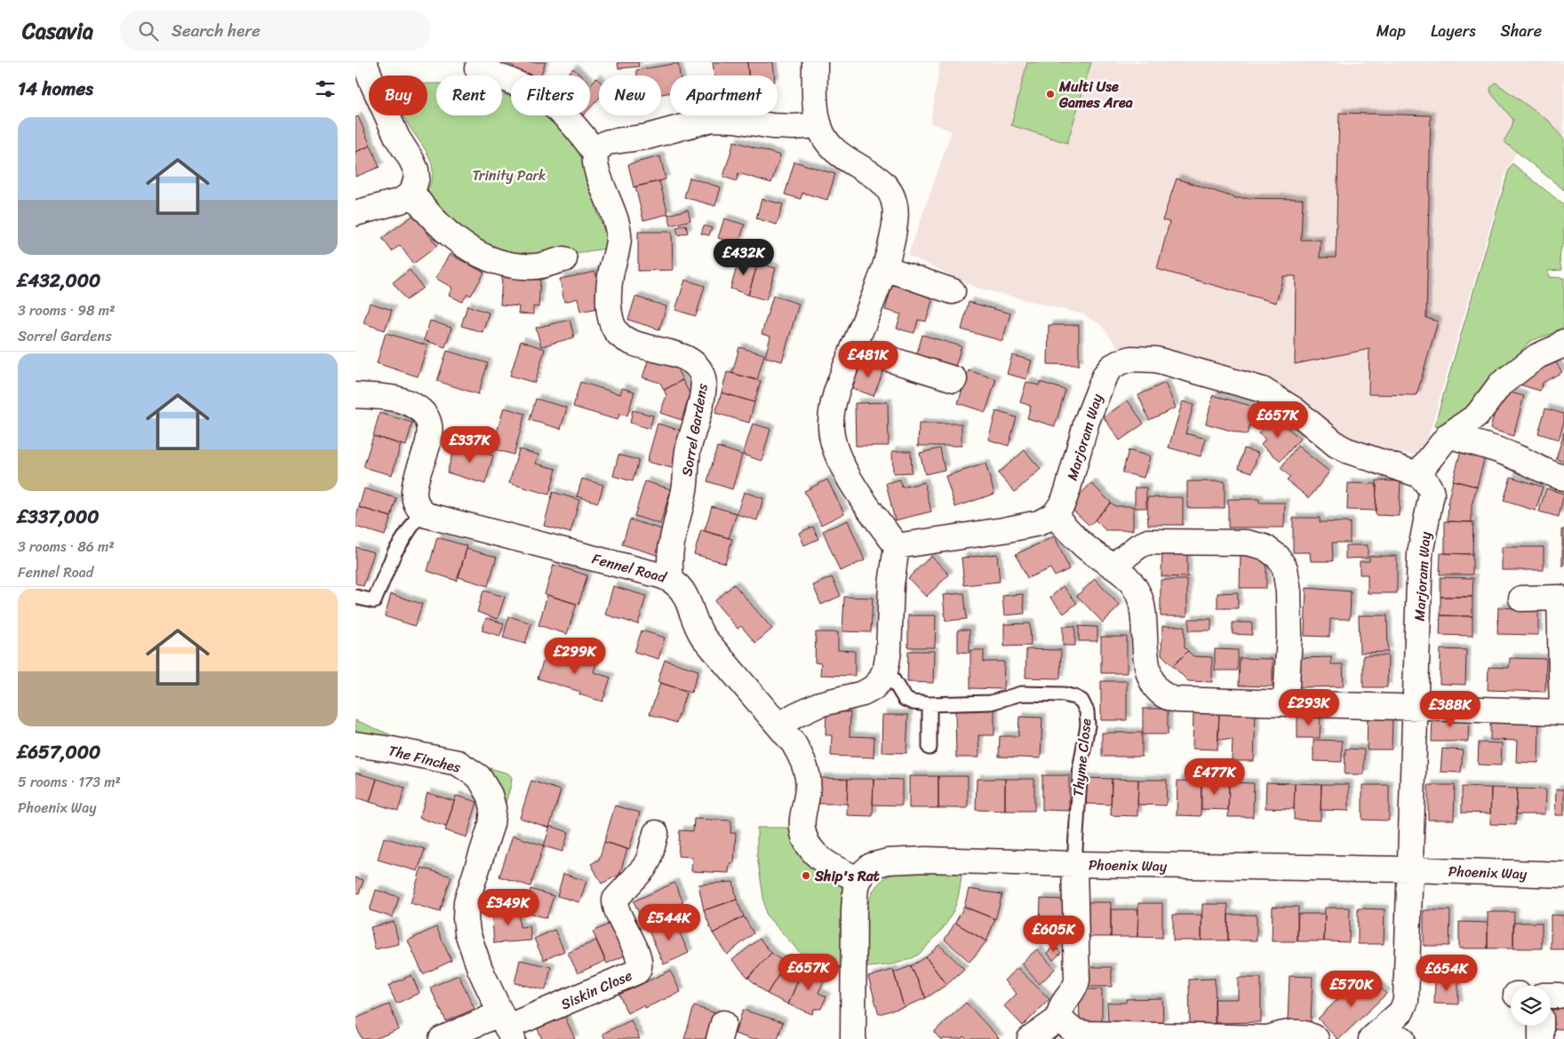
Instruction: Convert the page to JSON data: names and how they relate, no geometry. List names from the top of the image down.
{
  "streets": {
    "street": [
      "Sorrel Gardens",
      "Marjoram Way",
      "Fennel Road",
      "The Finches",
      "Phoenix Way",
      "Siskin Close"
    ],
    "lane": ["Thyme Close"]
  },
  "crossings": [
    ["Sorrel Gardens", "Fennel Road"],
    ["Marjoram Way", "Phoenix Way"],
    ["Fennel Road", "Phoenix Way"],
    ["Thyme Close", "Phoenix Way"],
    ["The Finches", "Siskin Close"]
  ],
  "parks": ["Trinity Park"],
  "places": ["Multi Use Games Area", "Ship's Rat"],
  "page": {
    "header": "Casavia",
    "search": "Search here",
    "nav": ["Map", "Layers", "Share"],
    "heading": "14 homes",
    "chip": [
      "Buy",
      "Rent",
      "Filters",
      "New",
      "Apartment"
    ],
    "list": [
      {
        "name": "£432,000",
        "note": "3 rooms · 98 m² · Sorrel Gardens"
      },
      {
        "name": "£337,000",
        "note": "3 rooms · 86 m² · Fennel Road"
      },
      {
        "name": "£657,000",
        "note": "5 rooms · 173 m² · Phoenix Way"
      }
    ],
    "price": [
      "£432K",
      "£481K",
      "£657K",
      "£337K",
      "£299K",
      "£293K",
      "£388K",
      "£477K",
      "£349K",
      "£544K",
      "£605K",
      "£657K",
      "£654K",
      "£570K"
    ]
  }
}
